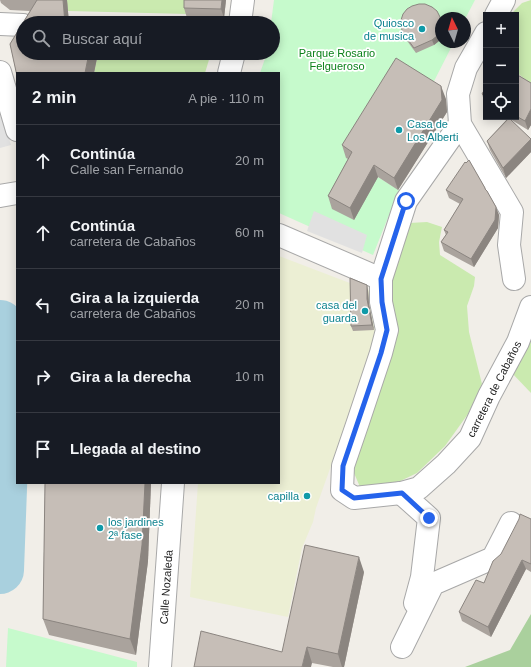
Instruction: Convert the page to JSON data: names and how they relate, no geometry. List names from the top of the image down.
{
  "streets": {
    "street": ["carretera de Cabaños", "Calle Nozaleda"]
  },
  "parks": ["Parque Rosario Felgueroso"],
  "places": [
    "Quiosco de musica",
    "Casa de Los Alberti",
    "casa del guarda",
    "capilla",
    "los jardines 2ª fase"
  ],
  "north": "top",
  "page": {
    "map_buttons": ["+", "−"],
    "search": "Buscar aquí",
    "heading": ["2 min", "A pie · 110 m"],
    "list": [
      ["Continúa", "Calle san Fernando", "20 m"],
      ["Continúa", "carretera de Cabaños", "60 m"],
      ["Gira a la izquierda", "carretera de Cabaños", "20 m"],
      ["Gira a la derecha", "10 m"],
      "Llegada al destino"
    ]
  }
}
